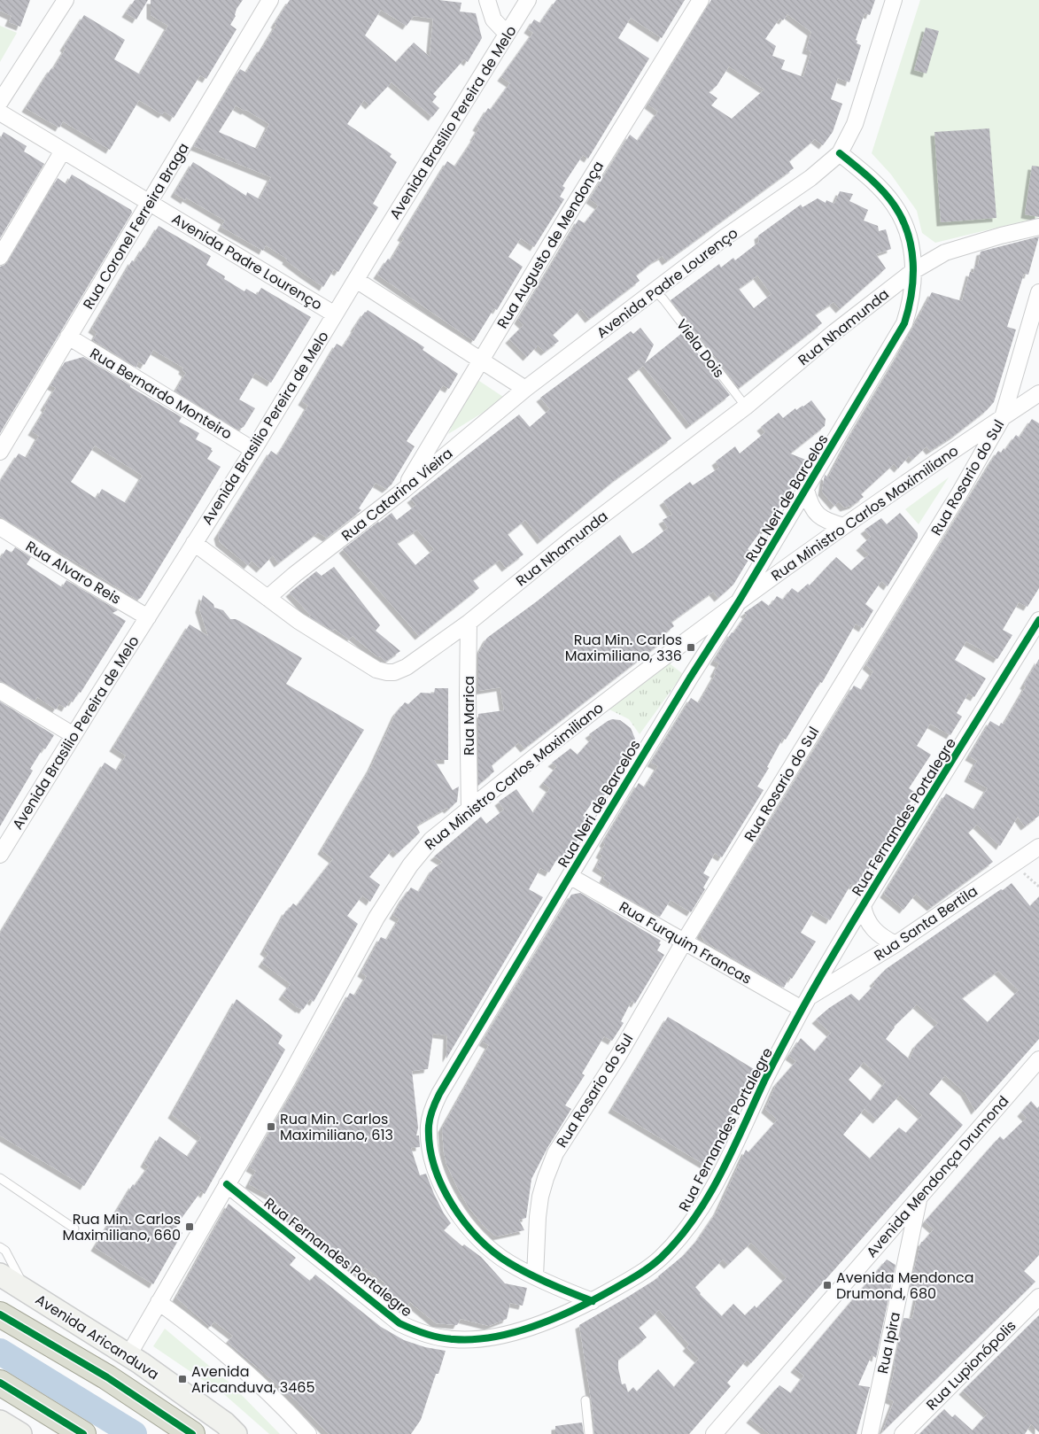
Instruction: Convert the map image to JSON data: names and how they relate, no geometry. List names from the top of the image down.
{
  "streets": {
    "main road": ["Avenida Aricanduva"],
    "street": [
      "Avenida Brasilio Pereira de Melo",
      "Rua Coronel Ferreira Braga",
      "Rua Augusto de Mendonça",
      "Avenida Padre Lourenço",
      "Rua Nhamunda",
      "Rua Bernardo Monteiro",
      "Rua Rosario do Sul",
      "Rua Catarina Vieira",
      "Rua Neri de Barcelos",
      "Rua Ministro Carlos Maximiliano",
      "Rua Alvaro Reis",
      "Rua Marica",
      "Rua Fernandes Portalegre",
      "Rua Santa Bertila",
      "Rua Furquim Francas",
      "Avenida Mendonça Drumond",
      "Rua Ipira",
      "Rua Lupionópolis"
    ],
    "lane": ["Viela Dois"]
  },
  "crossings": [
    ["Avenida Brasilio Pereira de Melo", "Avenida Padre Lourenço"],
    ["Avenida Brasilio Pereira de Melo", "Rua Nhamunda"],
    ["Avenida Brasilio Pereira de Melo", "Rua Bernardo Monteiro"],
    ["Avenida Brasilio Pereira de Melo", "Rua Alvaro Reis"],
    ["Rua Coronel Ferreira Braga", "Avenida Padre Lourenço"],
    ["Rua Coronel Ferreira Braga", "Rua Bernardo Monteiro"],
    ["Rua Augusto de Mendonça", "Rua Catarina Vieira"],
    ["Avenida Padre Lourenço", "Viela Dois"],
    ["Avenida Padre Lourenço", "Rua Catarina Vieira"],
    ["Rua Nhamunda", "Viela Dois"],
    ["Rua Nhamunda", "Rua Catarina Vieira"],
    ["Rua Nhamunda", "Rua Neri de Barcelos"],
    ["Rua Nhamunda", "Rua Marica"],
    ["Rua Rosario do Sul", "Rua Neri de Barcelos"],
    ["Rua Rosario do Sul", "Rua Ministro Carlos Maximiliano"],
    ["Rua Rosario do Sul", "Rua Furquim Francas"],
    ["Rua Neri de Barcelos", "Rua Ministro Carlos Maximiliano"],
    ["Rua Neri de Barcelos", "Rua Fernandes Portalegre"],
    ["Rua Neri de Barcelos", "Rua Furquim Francas"],
    ["Rua Ministro Carlos Maximiliano", "Rua Marica"],
    ["Rua Ministro Carlos Maximiliano", "Rua Fernandes Portalegre"],
    ["Rua Ministro Carlos Maximiliano", "Avenida Aricanduva"],
    ["Rua Fernandes Portalegre", "Rua Santa Bertila"],
    ["Rua Fernandes Portalegre", "Rua Furquim Francas"],
    ["Rua Santa Bertila", "Rua Furquim Francas"],
    ["Avenida Mendonça Drumond", "Rua Ipira"]
  ],
  "places": {
    "transit": [
      "Rua Min. Carlos Maximiliano, 336",
      "Rua Min. Carlos Maximiliano, 613",
      "Rua Min. Carlos Maximiliano, 660",
      "Avenida Mendonca Drumond, 680",
      "Avenida Aricanduva, 3465"
    ]
  }
}
